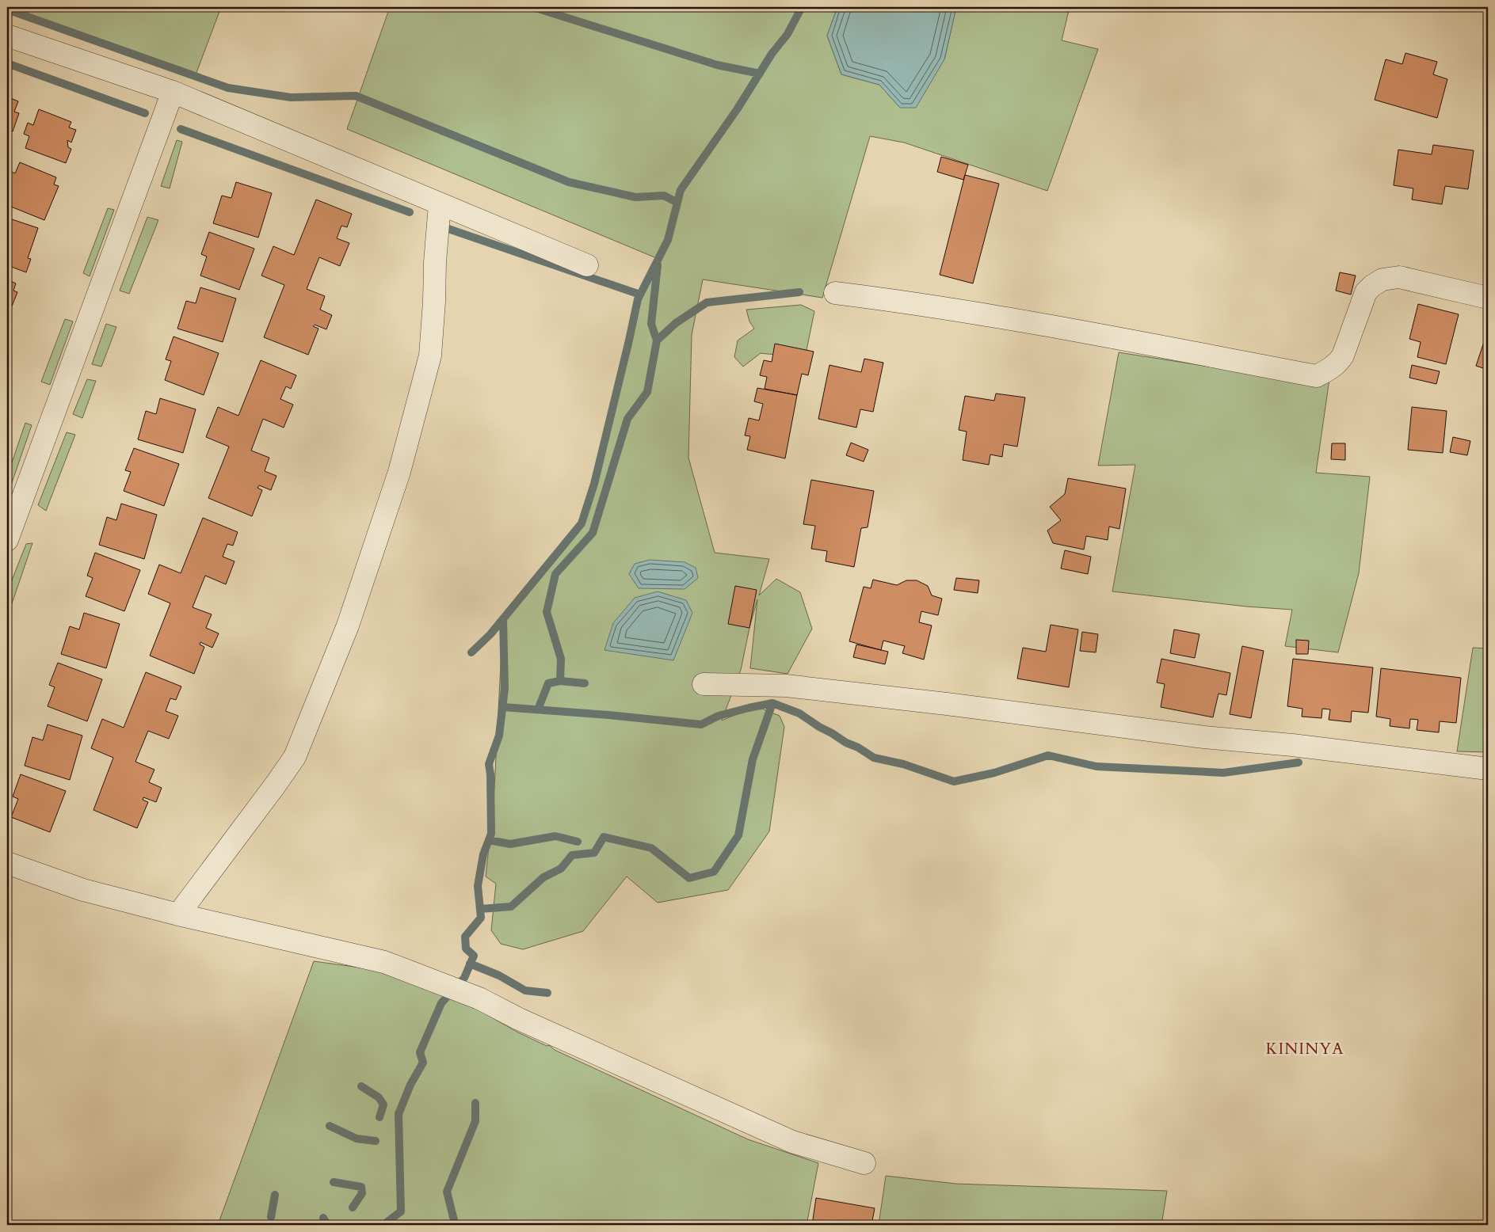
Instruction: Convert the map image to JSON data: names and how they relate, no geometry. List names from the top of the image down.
{
  "districts": ["KININYA"]
}
